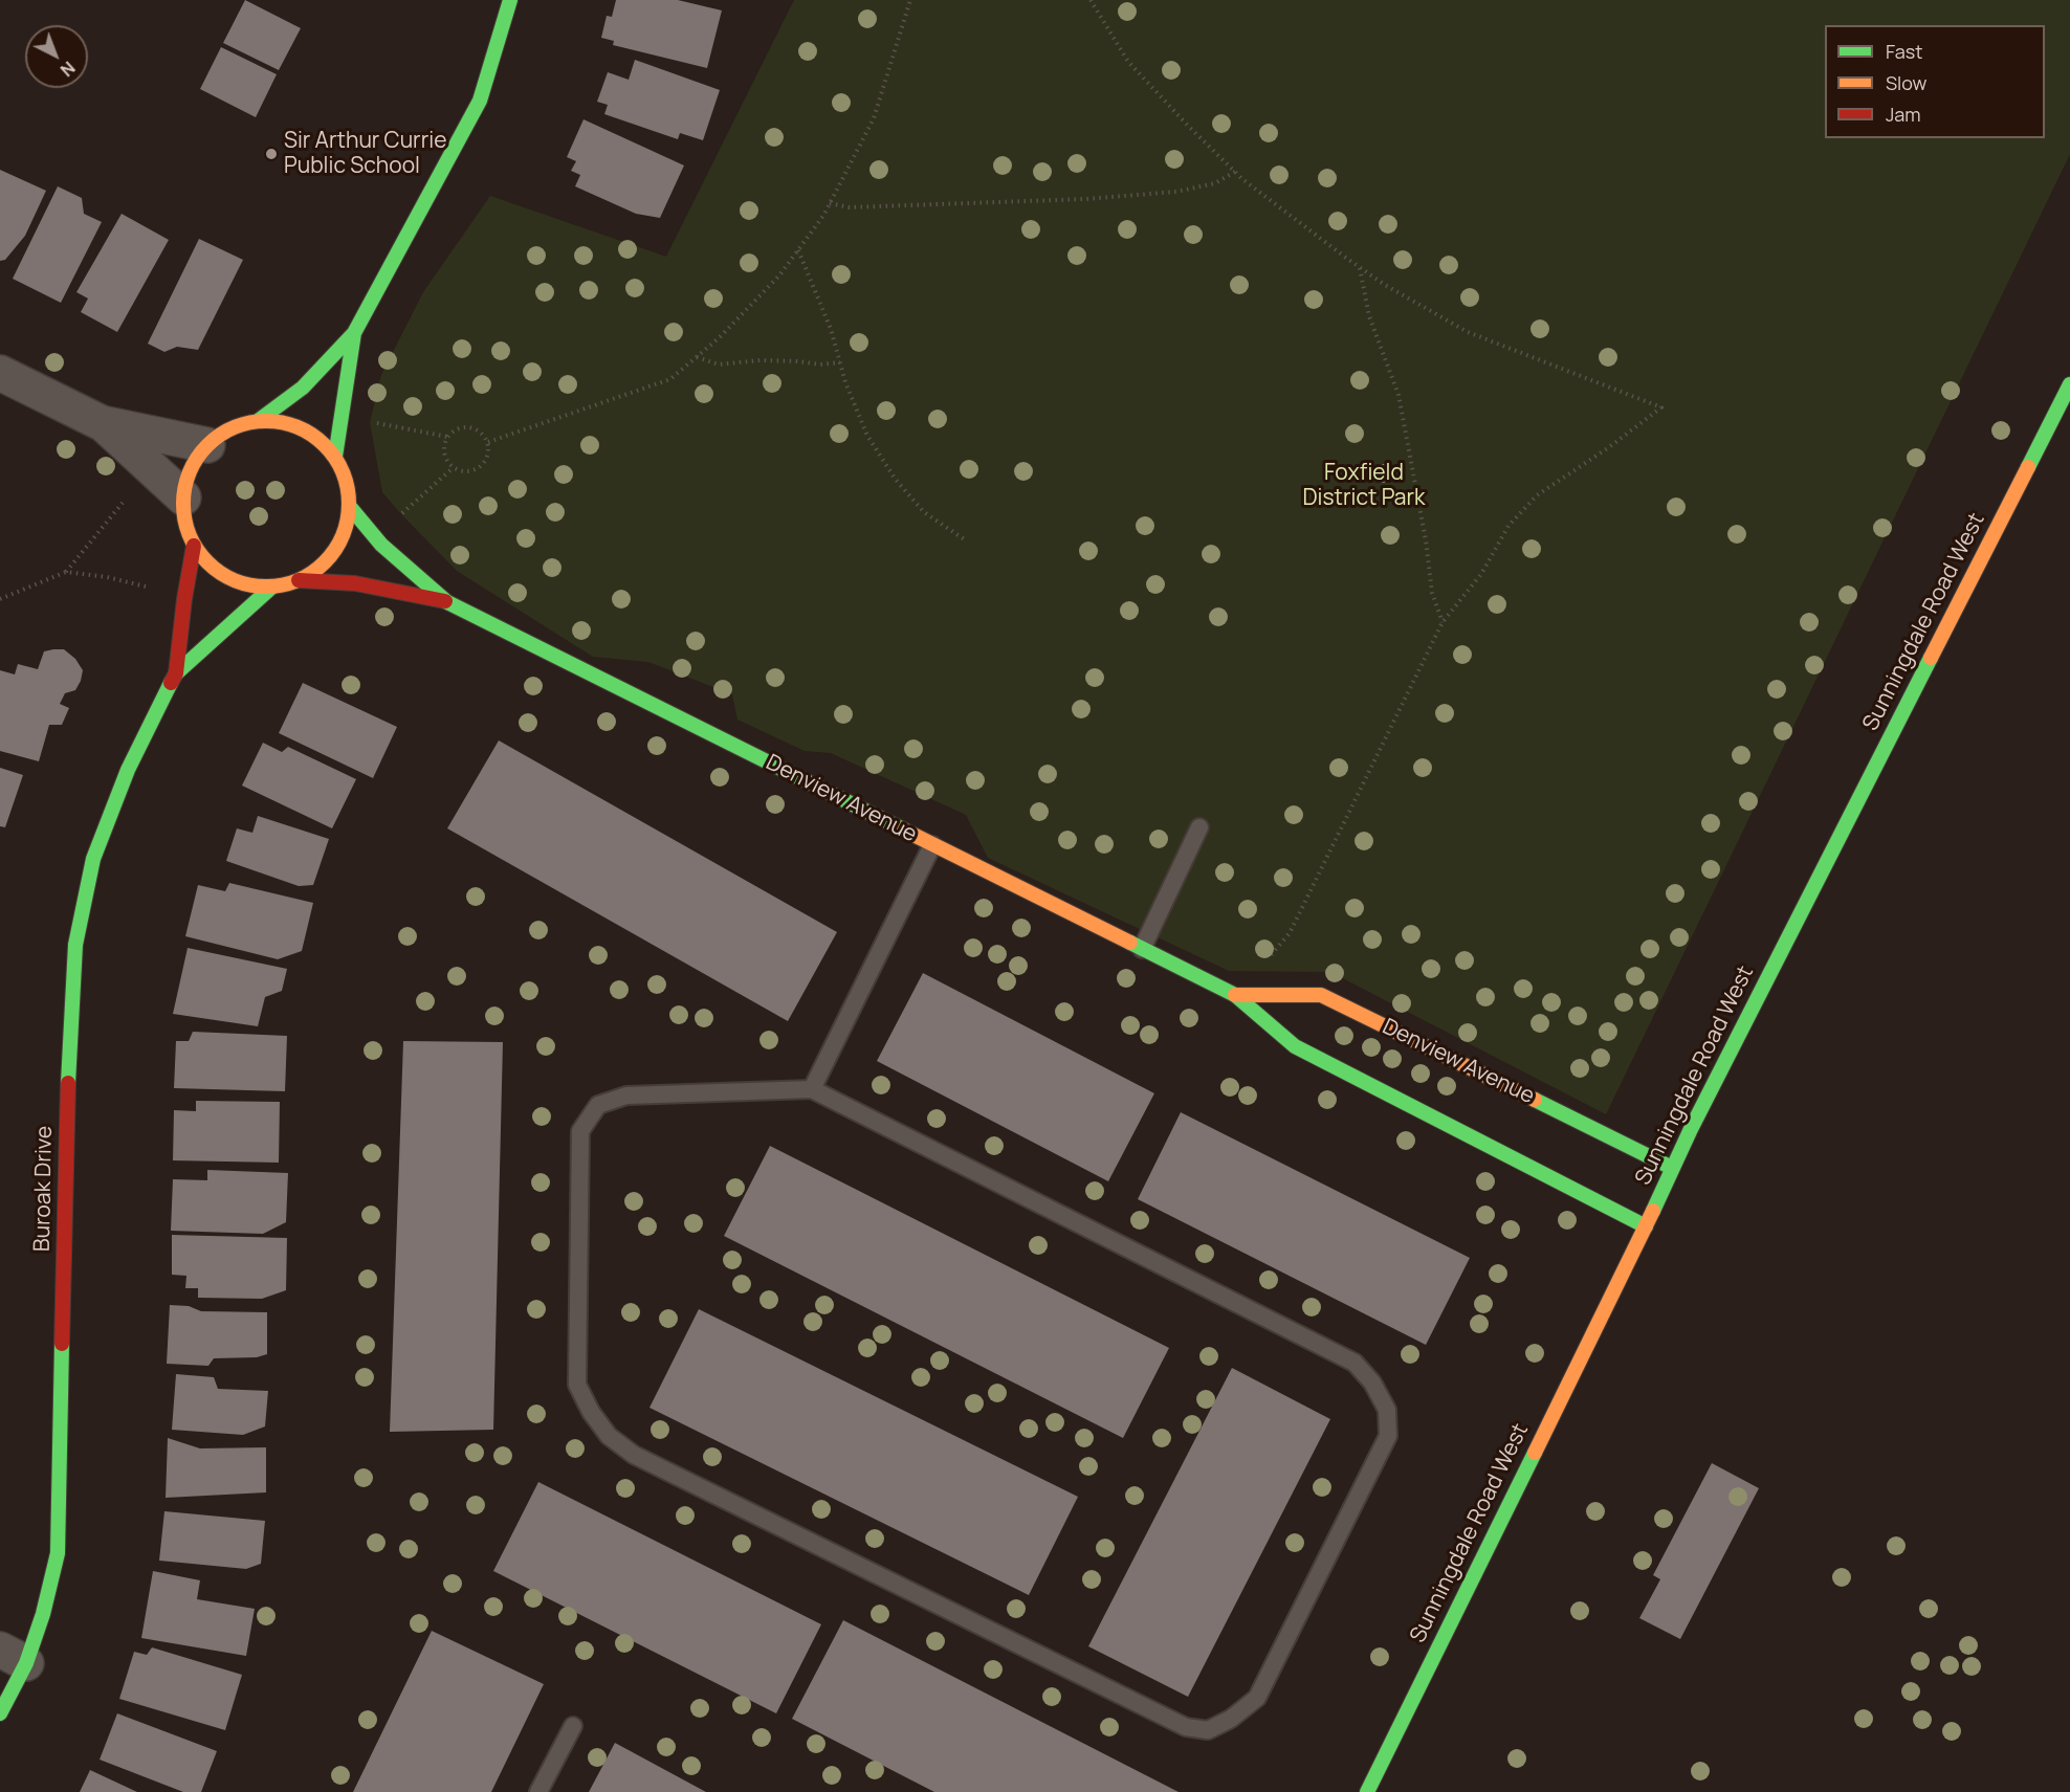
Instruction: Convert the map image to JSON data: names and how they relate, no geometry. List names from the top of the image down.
{
  "streets": {
    "street": ["Sunningdale Road West", "Denview Avenue", "Buroak Drive"]
  },
  "crossings": [
    ["Sunningdale Road West", "Denview Avenue"],
    ["Denview Avenue", "Buroak Drive"]
  ],
  "parks": ["Foxfield District Park"],
  "places": ["Sir Arthur Currie Public School"],
  "legend": ["Fast", "Slow", "Jam"],
  "north": "bottom right"
}
